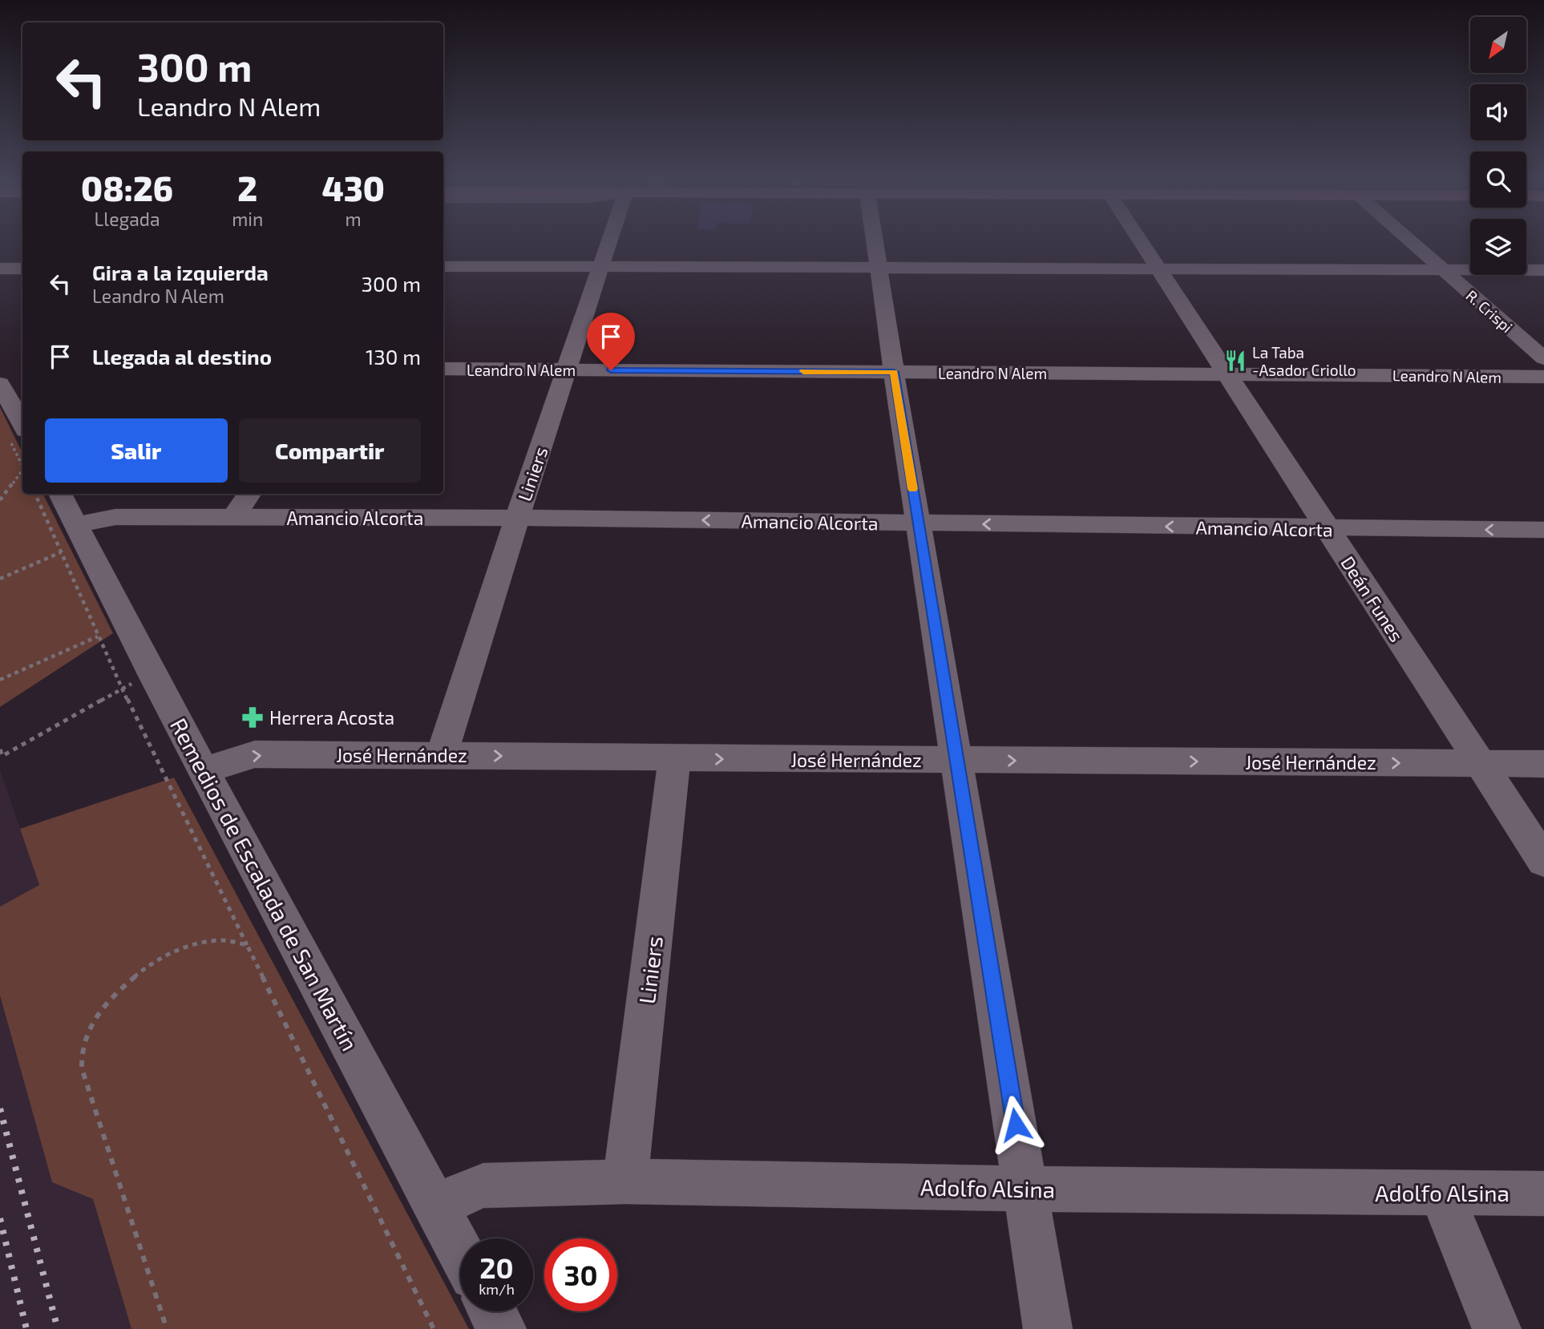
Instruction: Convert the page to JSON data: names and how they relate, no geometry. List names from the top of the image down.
{
  "streets": {
    "street": [
      "R. Crispi",
      "Leandro N Alem",
      "Liniers",
      "Amancio Alcorta",
      "Deán Funes",
      "José Hernández",
      "Remedios de Escalada de San Martín",
      "Adolfo Alsina"
    ]
  },
  "crossings": [
    ["Leandro N Alem", "Liniers"],
    ["Leandro N Alem", "Deán Funes"],
    ["Liniers", "Amancio Alcorta"],
    ["Liniers", "José Hernández"],
    ["Liniers", "Adolfo Alsina"],
    ["Amancio Alcorta", "Deán Funes"],
    ["Amancio Alcorta", "Remedios de Escalada de San Martín"],
    ["Deán Funes", "José Hernández"],
    ["José Hernández", "Remedios de Escalada de San Martín"],
    ["Remedios de Escalada de San Martín", "Adolfo Alsina"]
  ],
  "one_way": ["José Hernández"],
  "places": {
    "restaurant": ["La Taba -Asador Criollo"],
    "pharmacy": ["Herrera Acosta"]
  },
  "north": "bottom left",
  "page": {
    "turn": ["300 m", "Leandro N Alem"],
    "eta": [
      "08:26",
      "Llegada",
      "2",
      "min",
      "430",
      "m"
    ],
    "list": [
      {
        "name": "Gira a la izquierda",
        "note": "Leandro N Alem",
        "value": "300 m"
      },
      {
        "name": "Llegada al destino",
        "value": "130 m"
      }
    ],
    "buttons": ["Salir", "Compartir"],
    "speed": "20 km/h",
    "limit": "30"
  }
}
